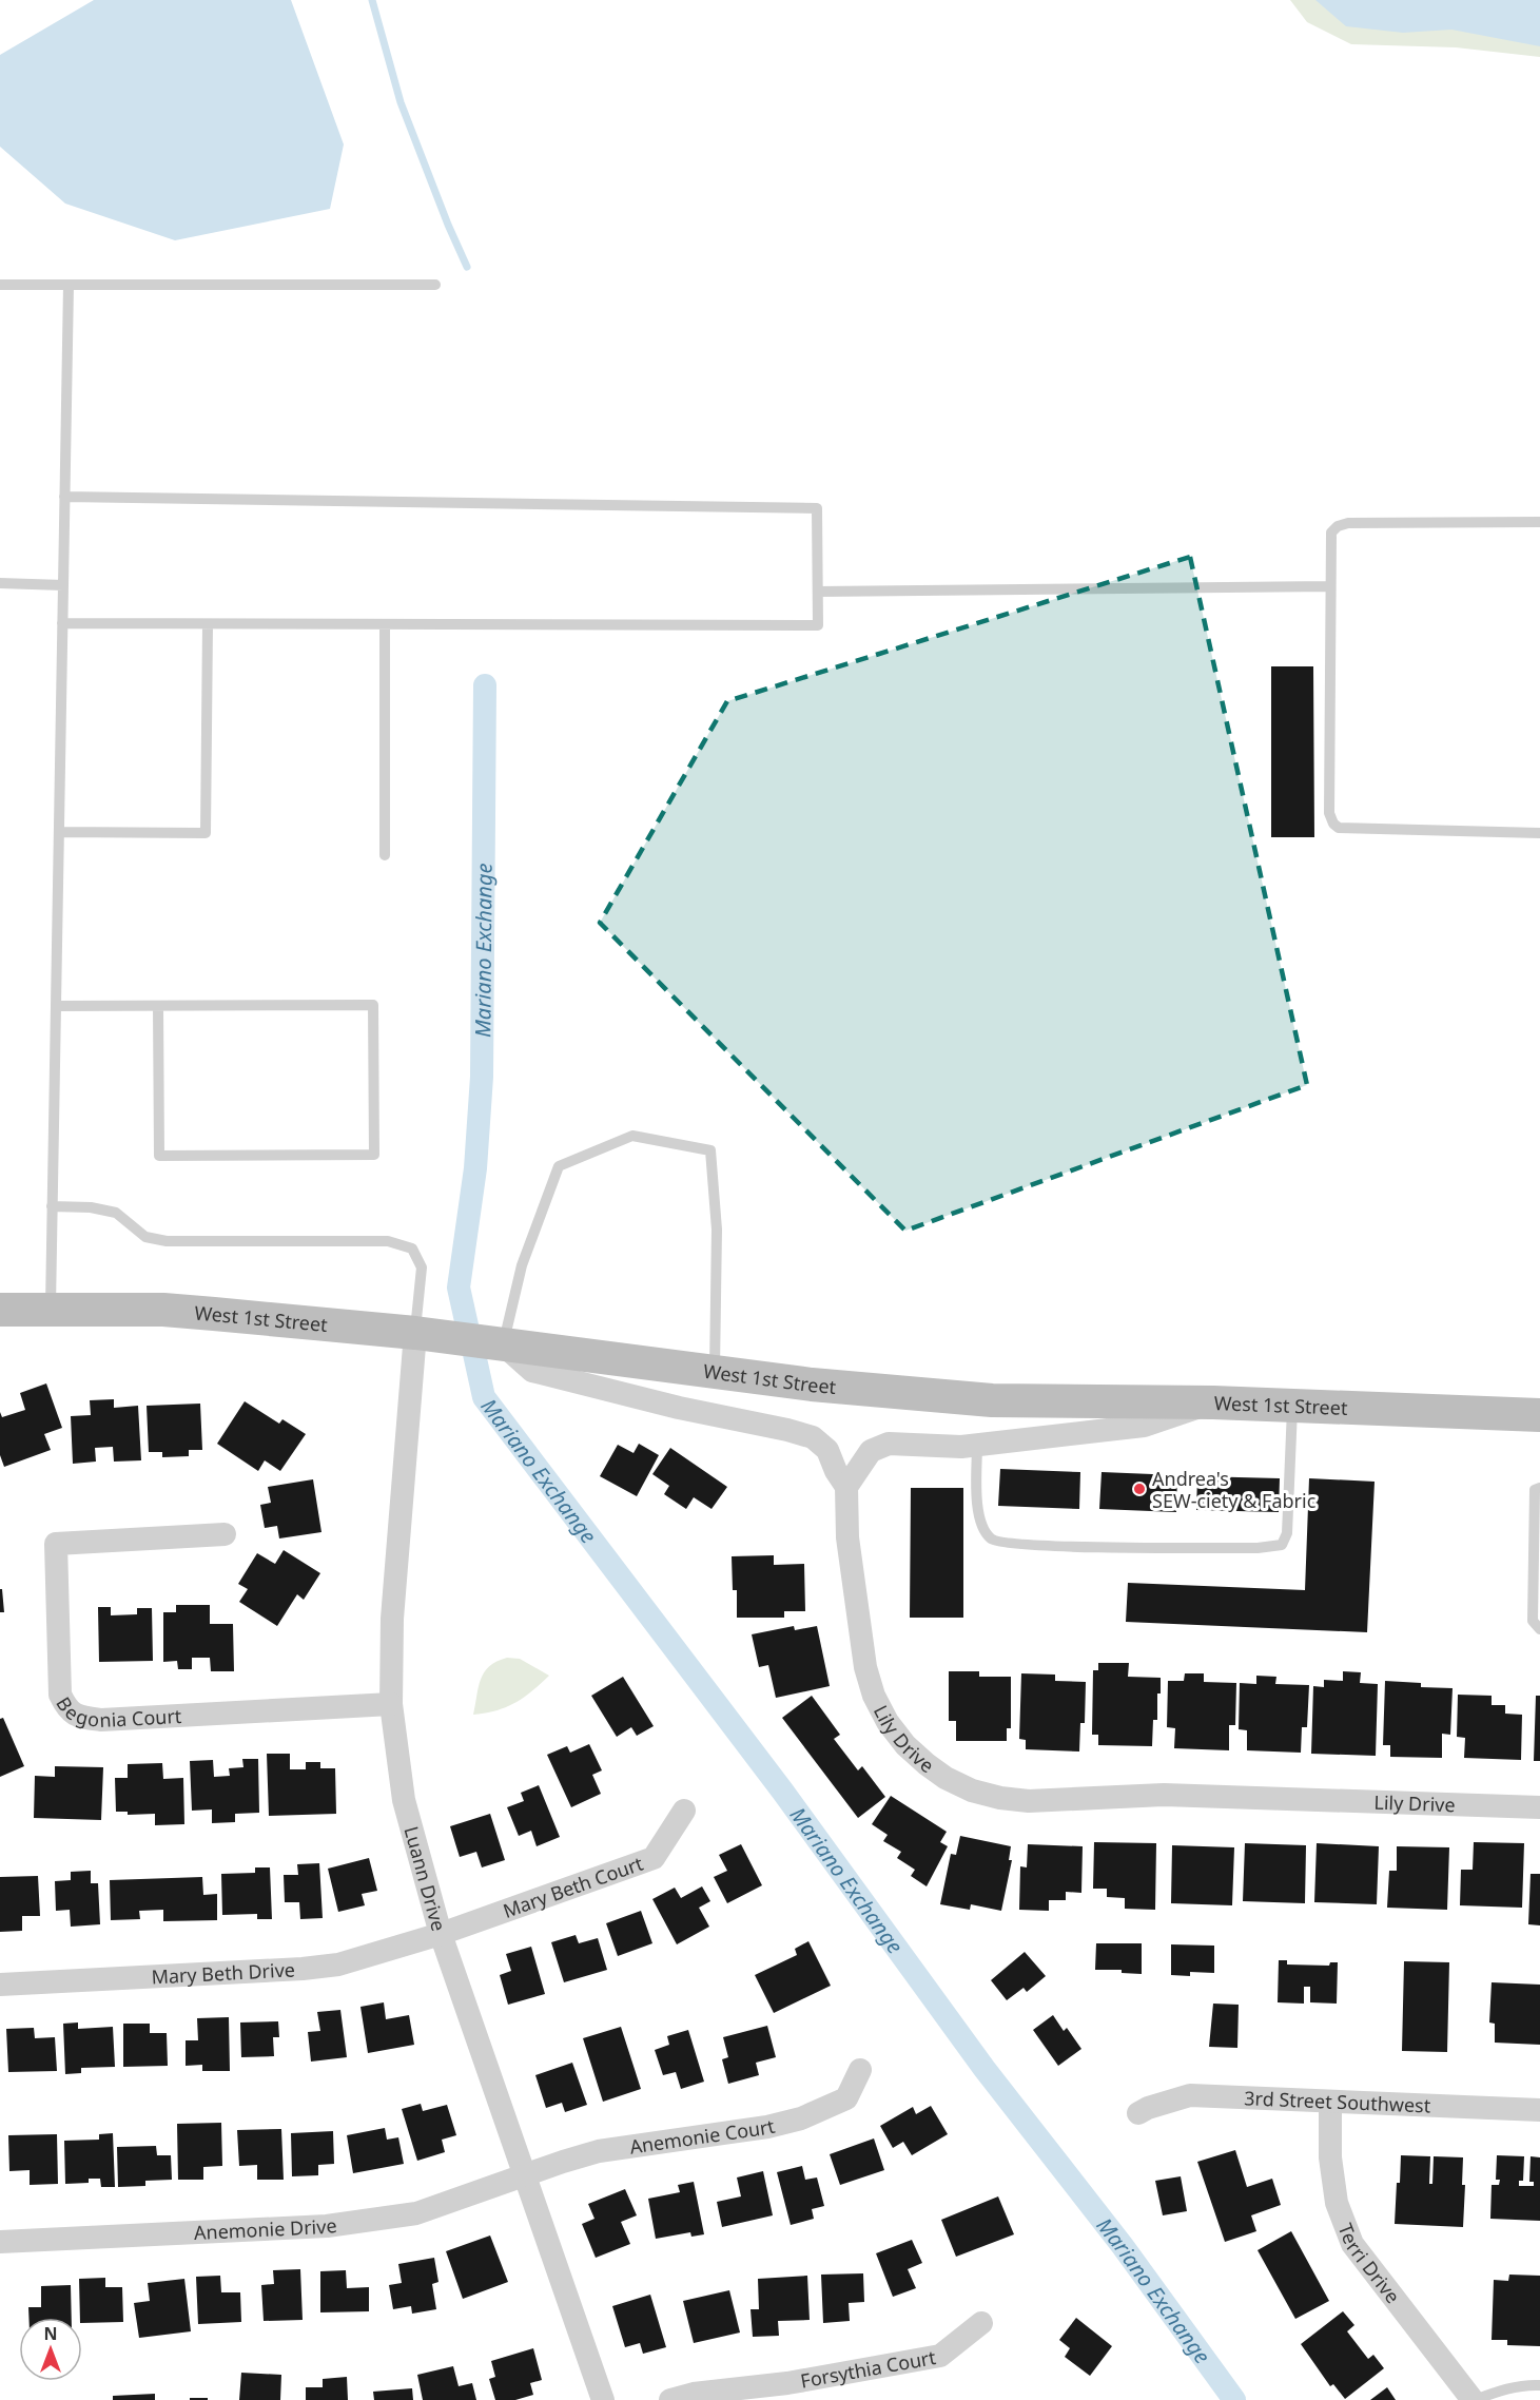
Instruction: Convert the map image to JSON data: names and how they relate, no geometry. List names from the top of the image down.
{
  "streets": {
    "main road": ["West 1st Street"],
    "street": [
      "Begonia Court",
      "Lily Drive",
      "Luann Drive",
      "Mary Beth Court",
      "Mary Beth Drive",
      "3rd Street Southwest",
      "Anemonie Court",
      "Anemonie Drive",
      "Terri Drive",
      "Forsythia Court"
    ]
  },
  "crossings": [
    ["West 1st Street", "Luann Drive"],
    ["Begonia Court", "Luann Drive"],
    ["Luann Drive", "Mary Beth Court"],
    ["Luann Drive", "Mary Beth Drive"],
    ["Luann Drive", "Anemonie Court"],
    ["Luann Drive", "Anemonie Drive"],
    ["Mary Beth Court", "Mary Beth Drive"],
    ["3rd Street Southwest", "Terri Drive"],
    ["Anemonie Court", "Anemonie Drive"]
  ],
  "water": ["Mariano Exchange"],
  "places": ["Andrea's SEW-ciety & Fabric"],
  "north": "top"
}
